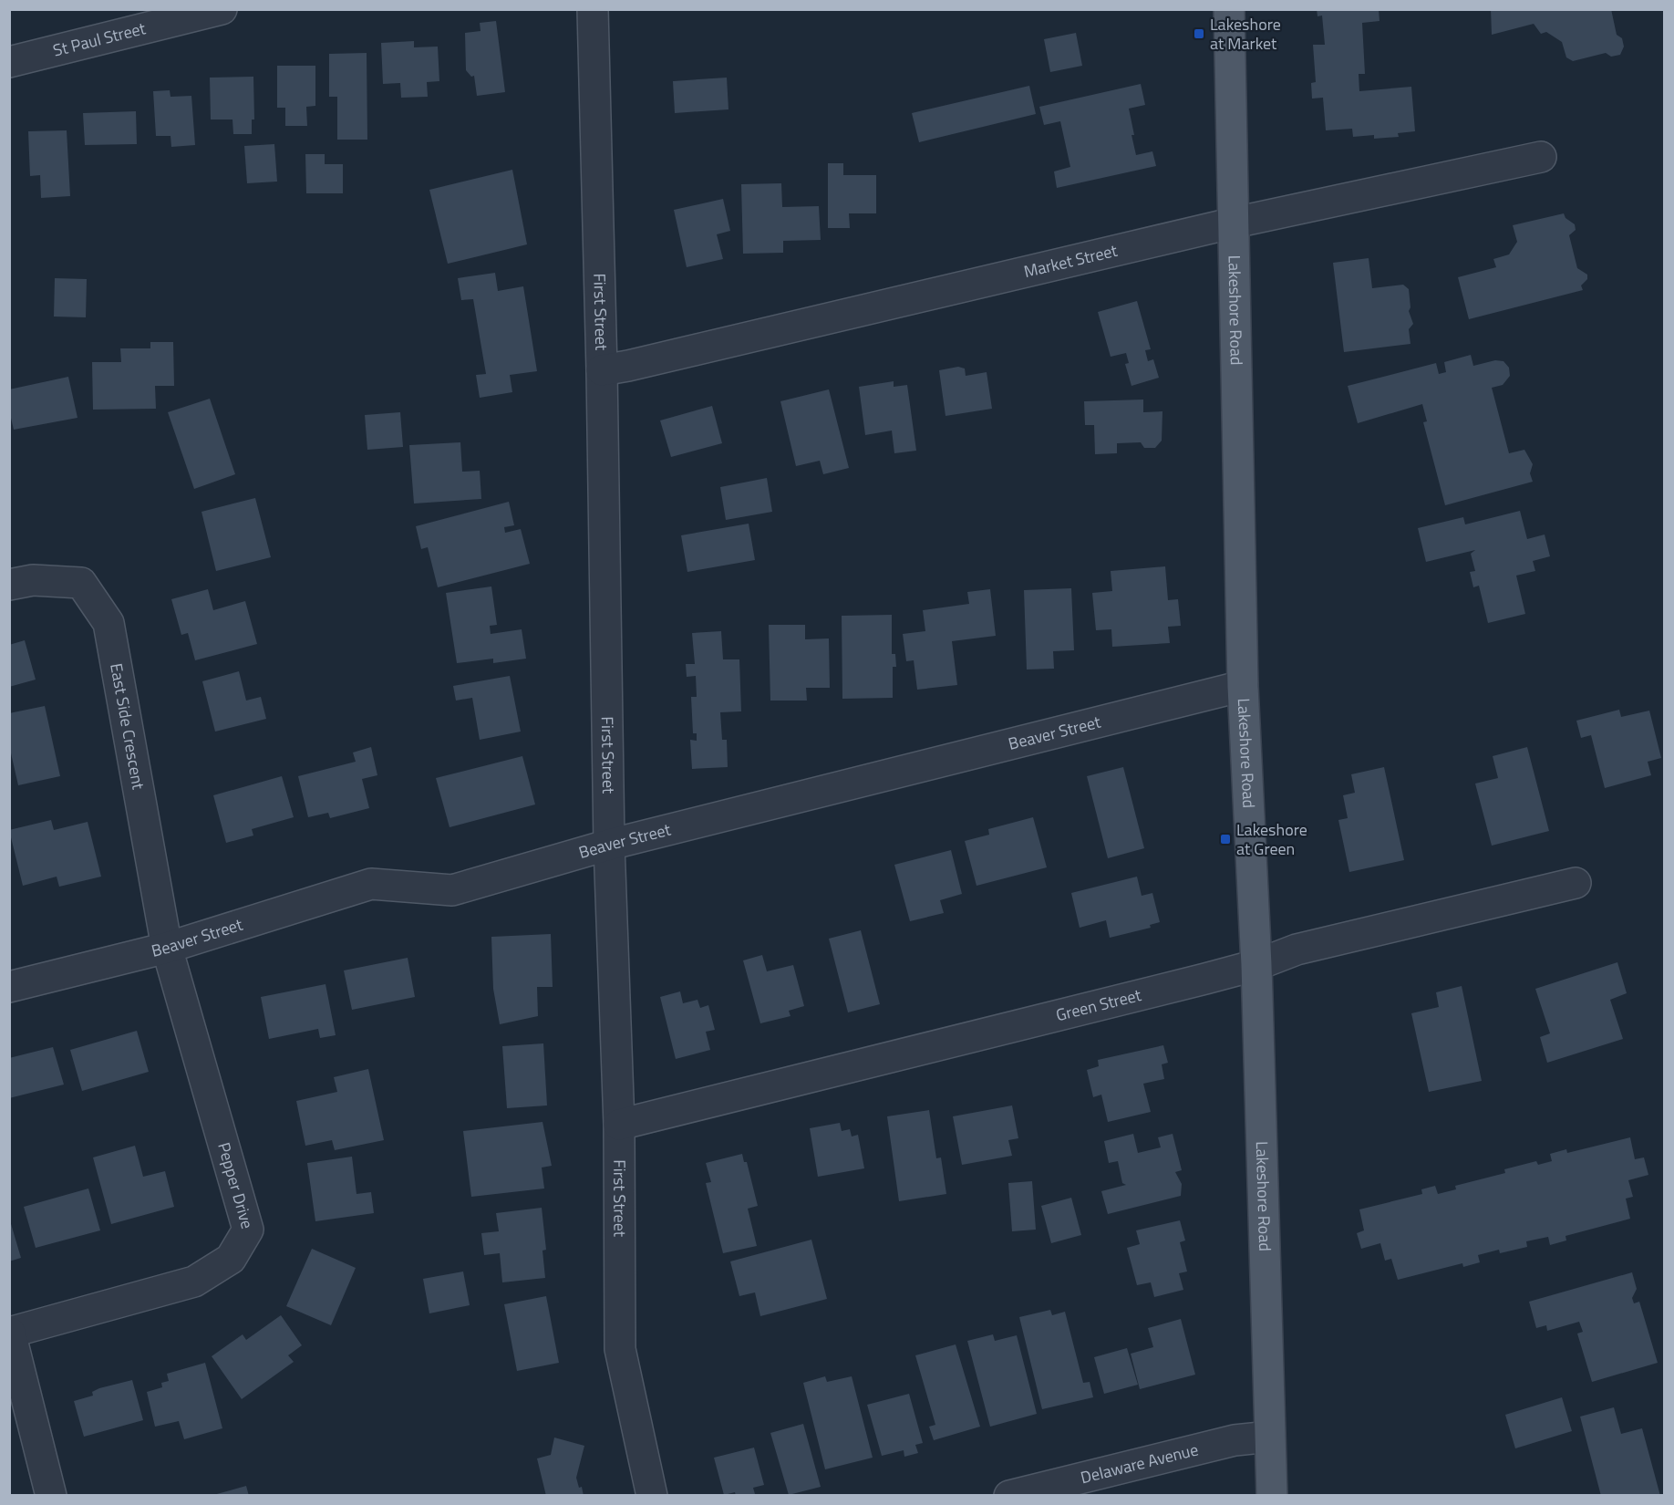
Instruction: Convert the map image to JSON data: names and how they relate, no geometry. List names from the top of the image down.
{
  "streets": {
    "main road": ["Lakeshore Road"],
    "street": [
      "St Paul Street",
      "Market Street",
      "First Street",
      "East Side Crescent",
      "Beaver Street",
      "Green Street",
      "Pepper Drive",
      "Delaware Avenue"
    ]
  },
  "crossings": [
    ["Market Street", "Lakeshore Road"],
    ["Market Street", "First Street"],
    ["Lakeshore Road", "Beaver Street"],
    ["Lakeshore Road", "Green Street"],
    ["Lakeshore Road", "Delaware Avenue"],
    ["First Street", "Beaver Street"],
    ["First Street", "Green Street"],
    ["East Side Crescent", "Beaver Street"],
    ["East Side Crescent", "Pepper Drive"],
    ["Beaver Street", "Pepper Drive"]
  ],
  "places": {
    "transit": ["Lakeshore at Market", "Lakeshore at Green"]
  }
}
